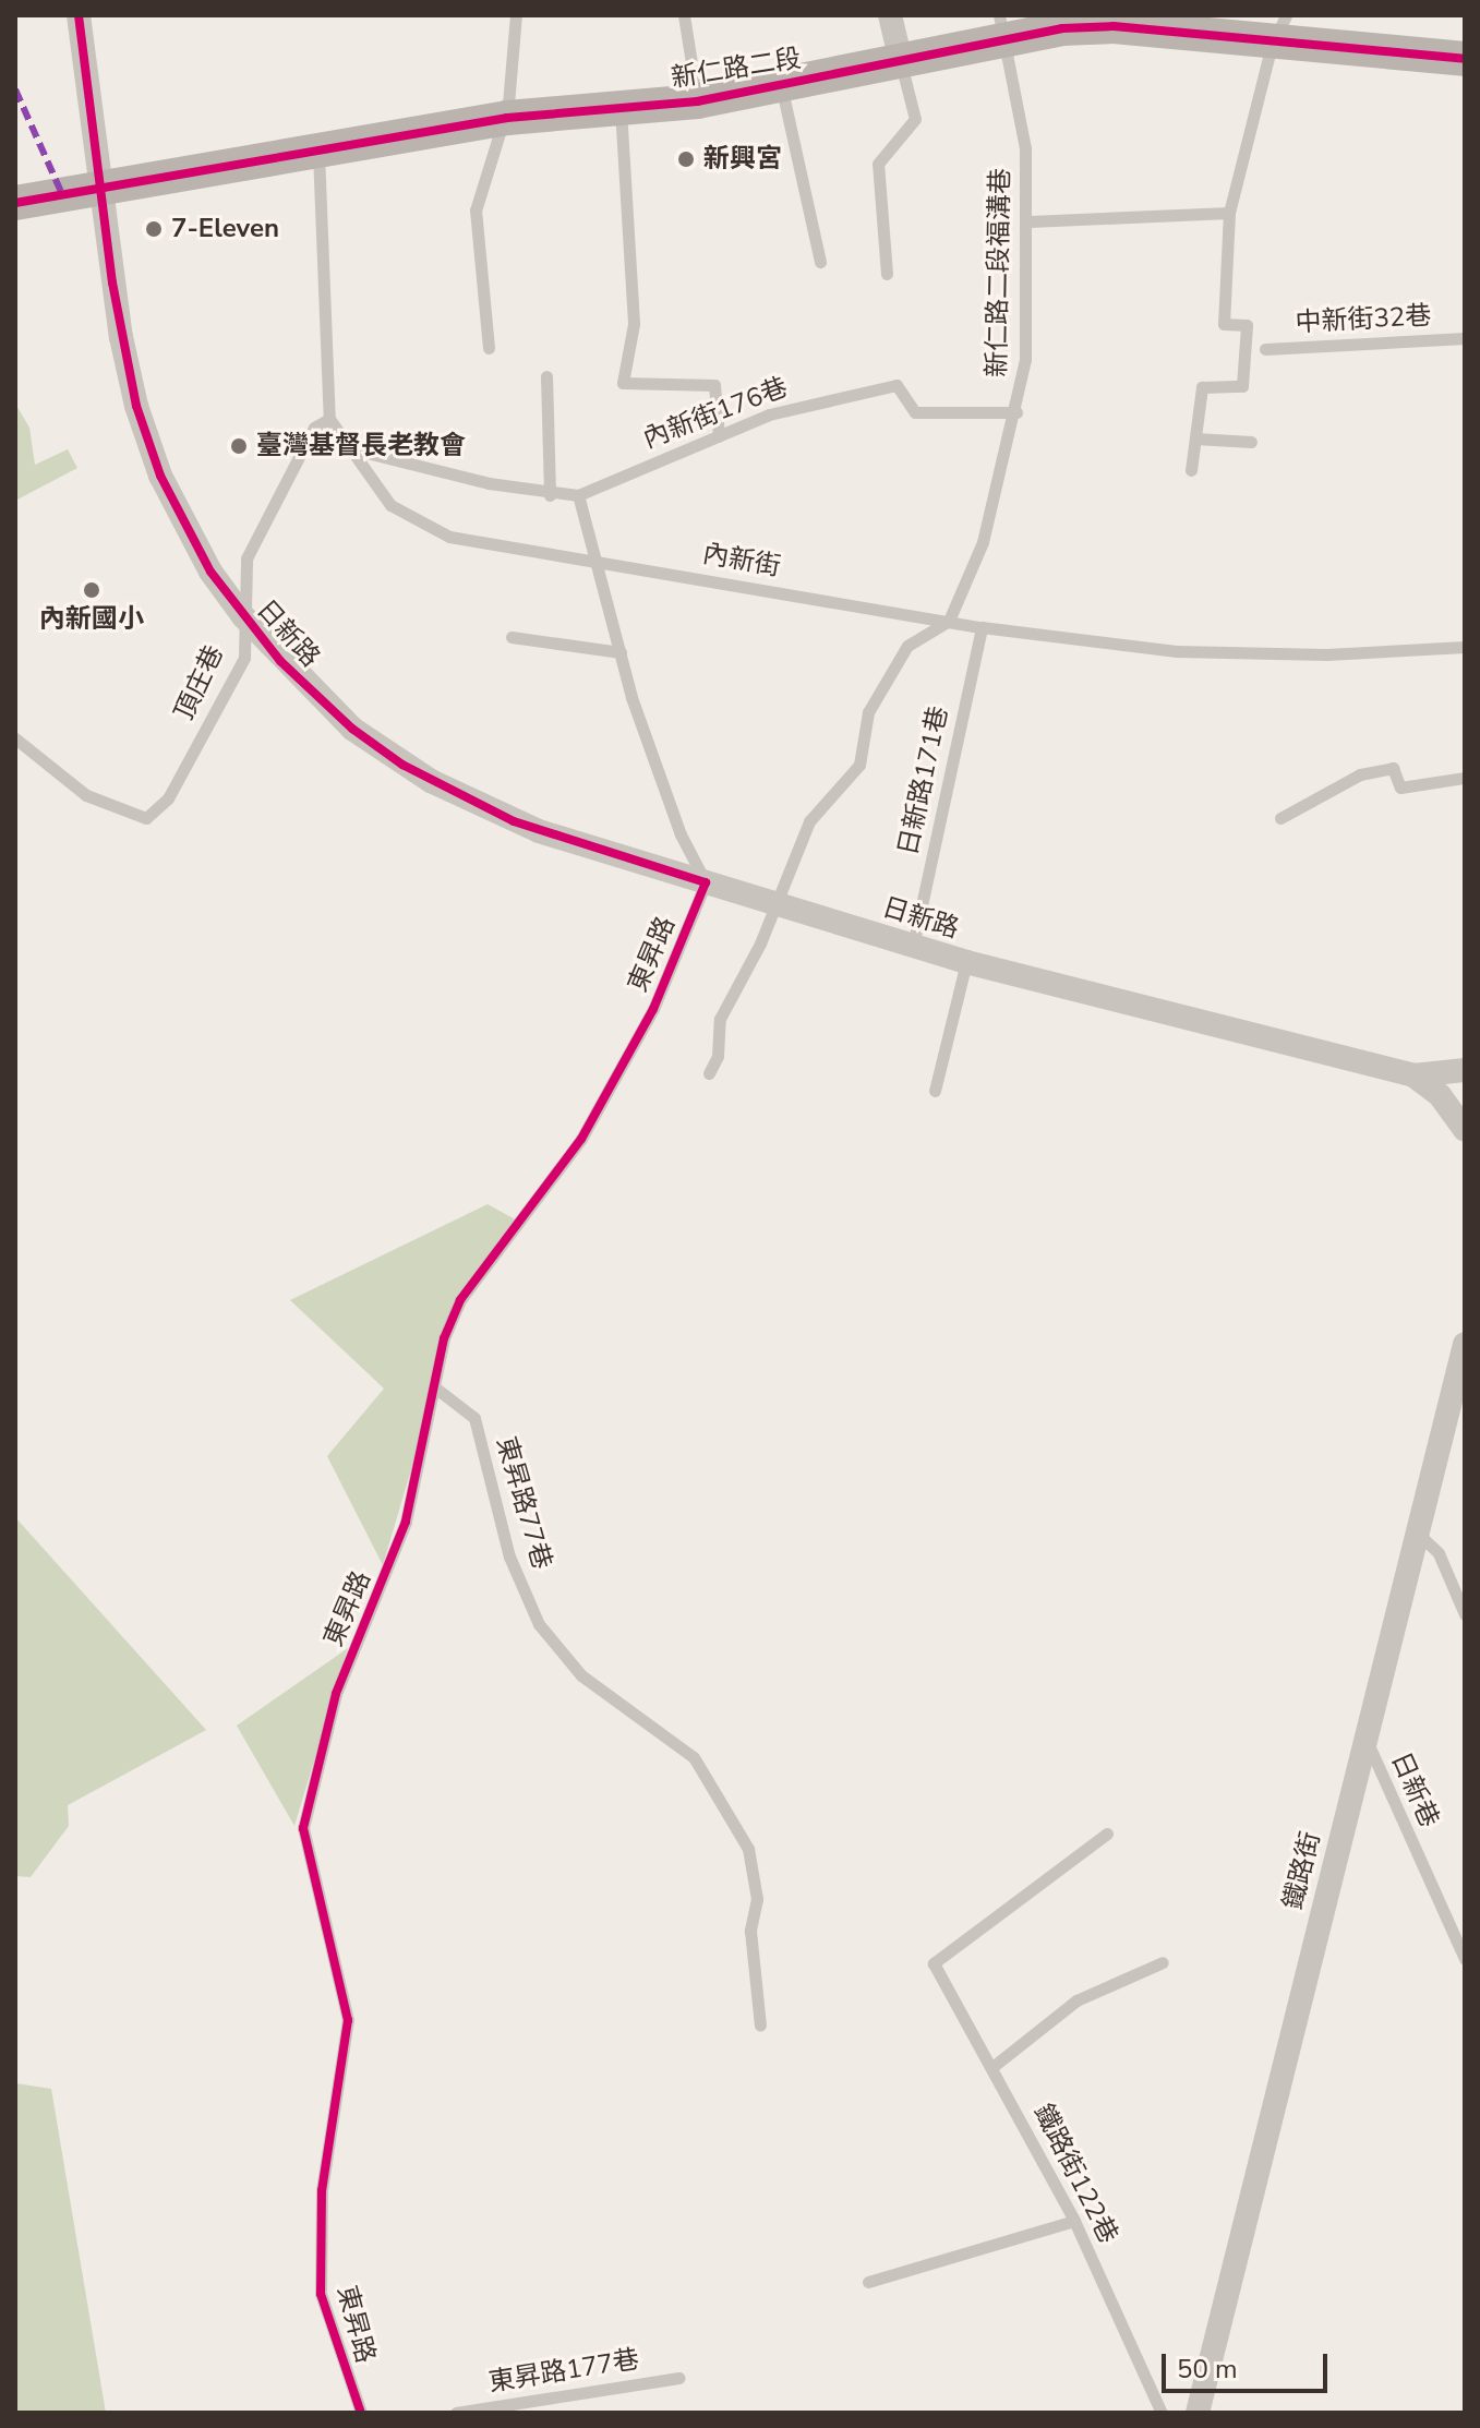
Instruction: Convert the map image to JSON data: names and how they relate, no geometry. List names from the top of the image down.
{
  "streets": {
    "street": ["新仁路二段", "日新路", "鐵路街"],
    "lane": [
      "新仁路二段福溝巷",
      "中新街32巷",
      "內新街176巷",
      "內新街",
      "頂庄巷",
      "日新路171巷",
      "東昇路",
      "東昇路77巷",
      "日新巷",
      "鐵路街122巷",
      "東昇路177巷"
    ]
  },
  "crossings": [
    ["新仁路二段", "新仁路二段福溝巷"],
    ["新仁路二段", "內新街"],
    ["新仁路二段", "日新路"],
    ["新仁路二段福溝巷", "內新街176巷"],
    ["新仁路二段福溝巷", "內新街"],
    ["內新街176巷", "內新街"],
    ["內新街", "頂庄巷"],
    ["內新街", "日新路171巷"],
    ["日新路", "頂庄巷"],
    ["日新路", "日新路171巷"],
    ["日新路", "東昇路"],
    ["東昇路", "東昇路77巷"],
    ["日新巷", "鐵路街"]
  ],
  "places": [
    "新興宮",
    "7-Eleven",
    "臺灣基督長老教會",
    "內新國小"
  ],
  "scale_bar": "50 m"
}
